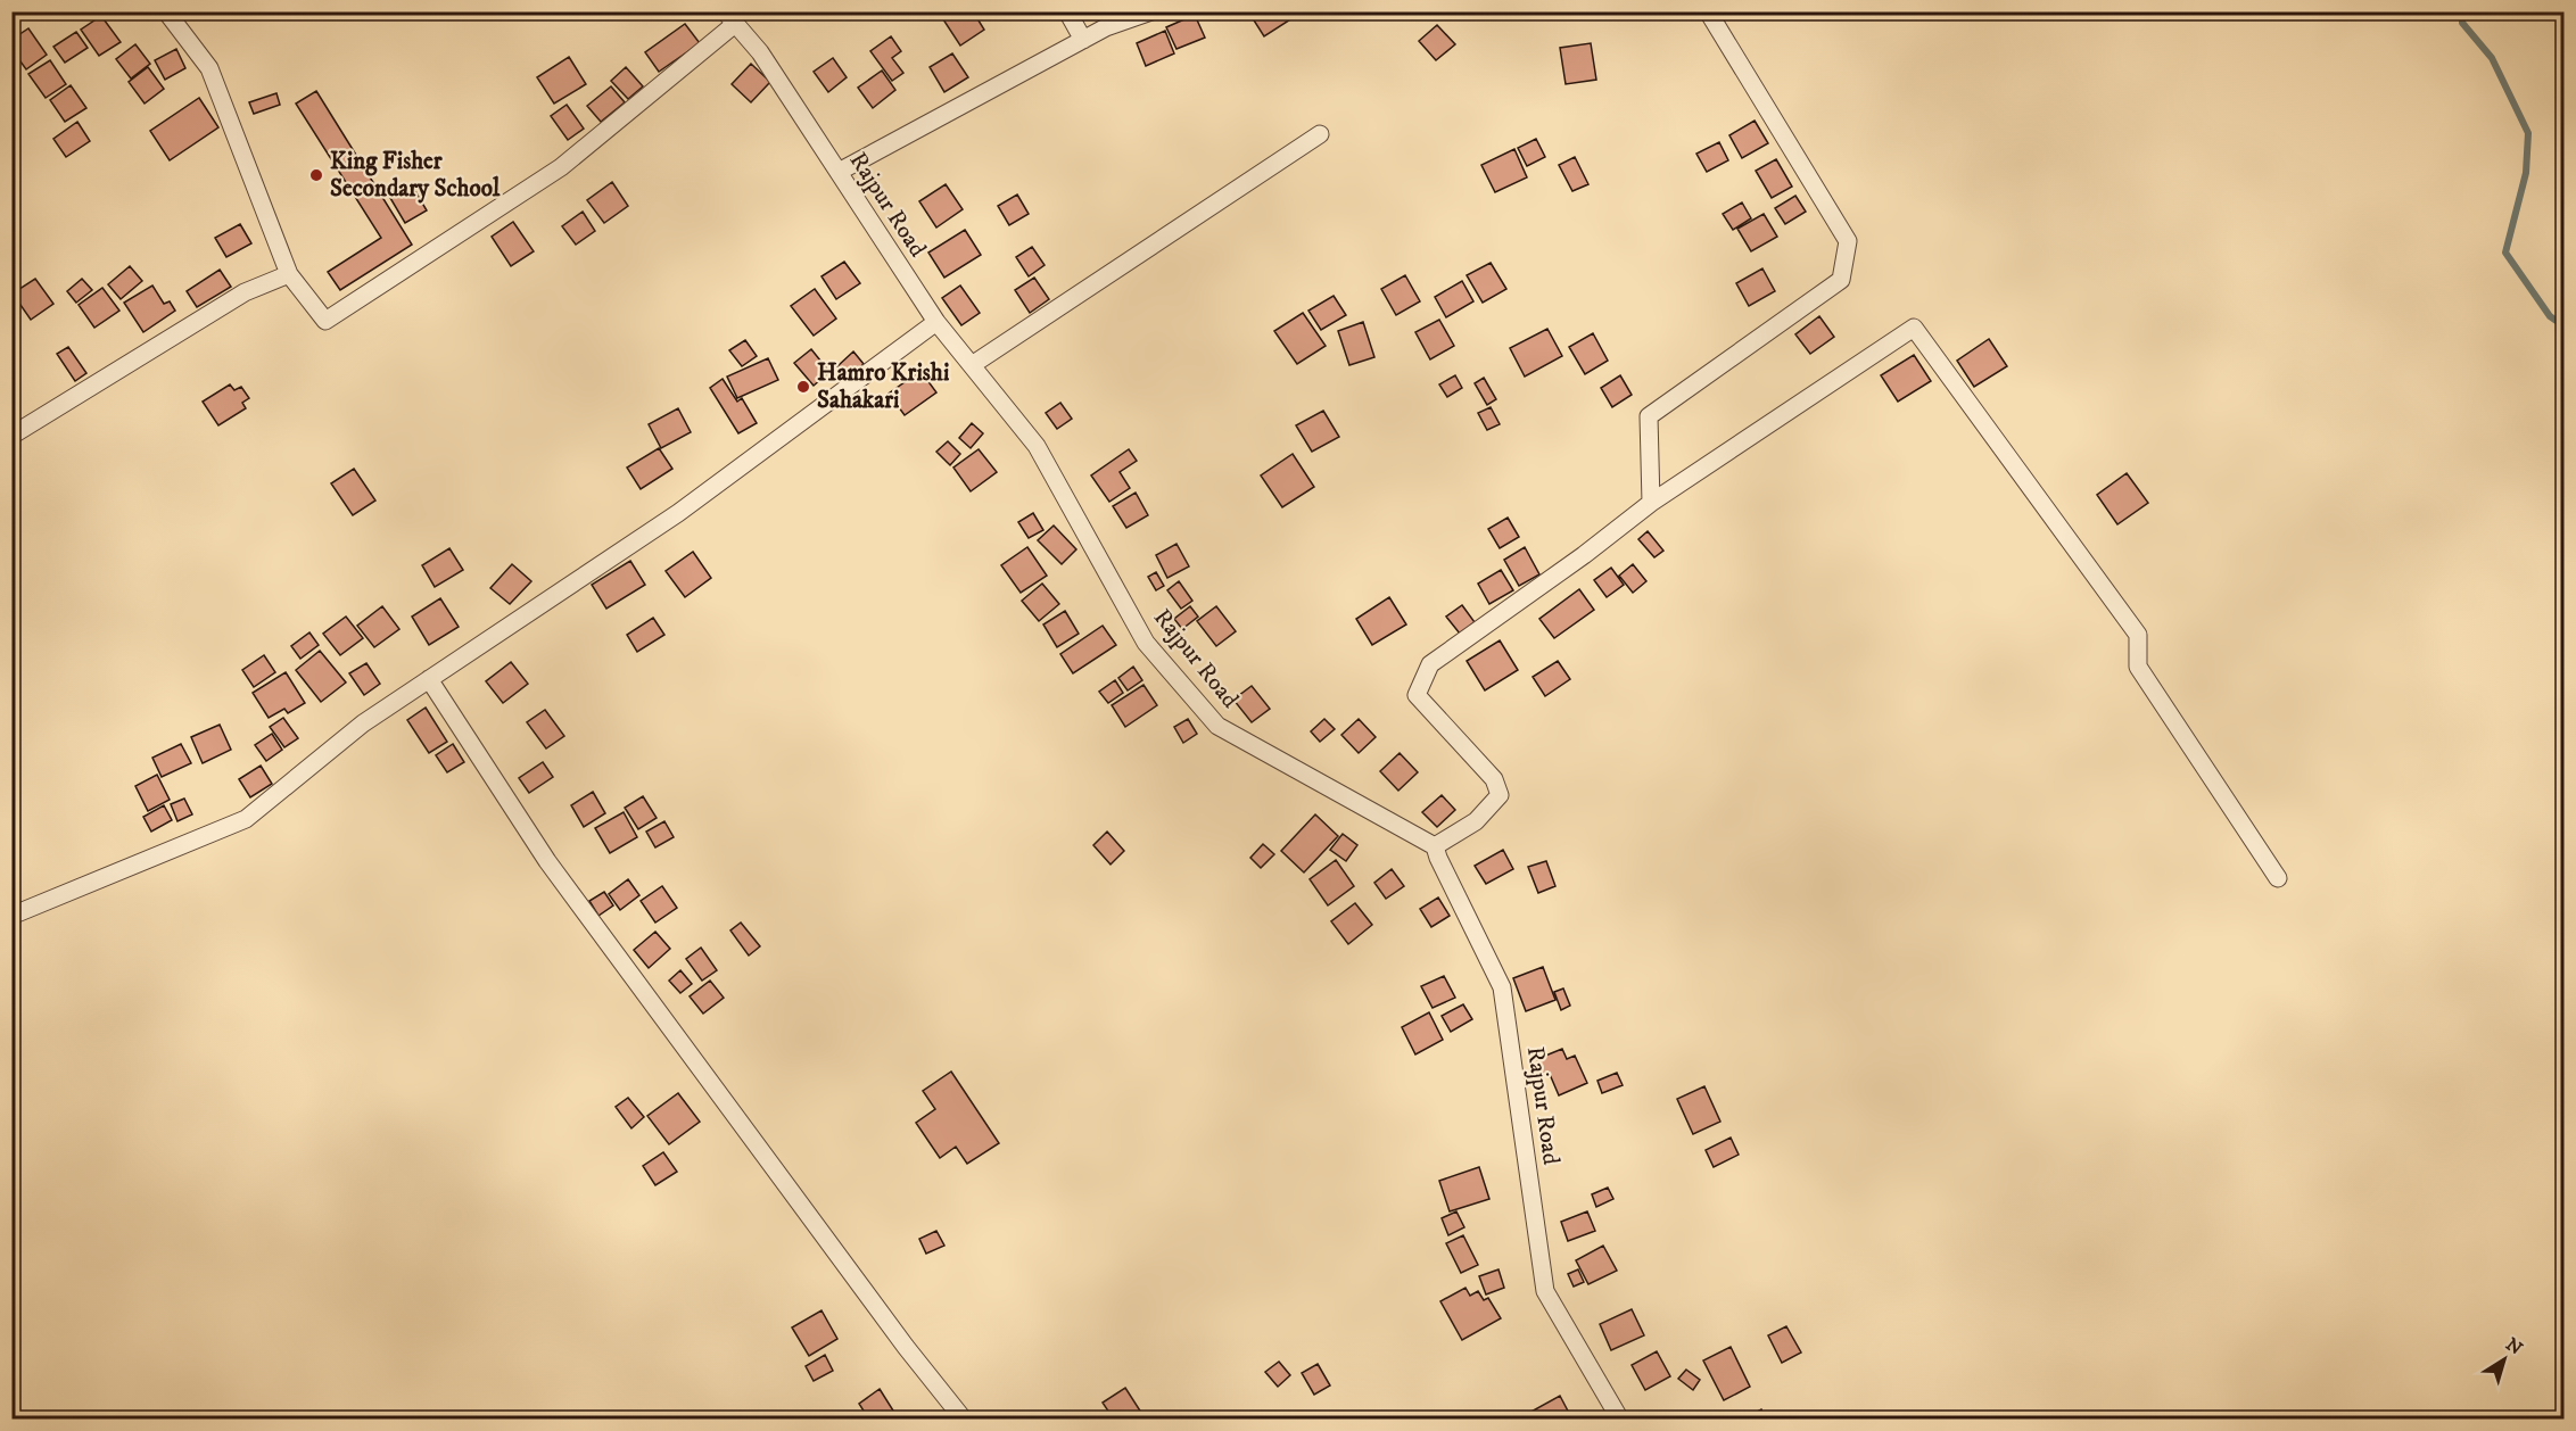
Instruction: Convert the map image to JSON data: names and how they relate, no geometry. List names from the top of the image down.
{
  "streets": {
    "street": ["Rajpur Road"]
  },
  "places": ["King Fisher Secondary School", "Hamro Krishi Sahakari"],
  "north": "top right"
}
